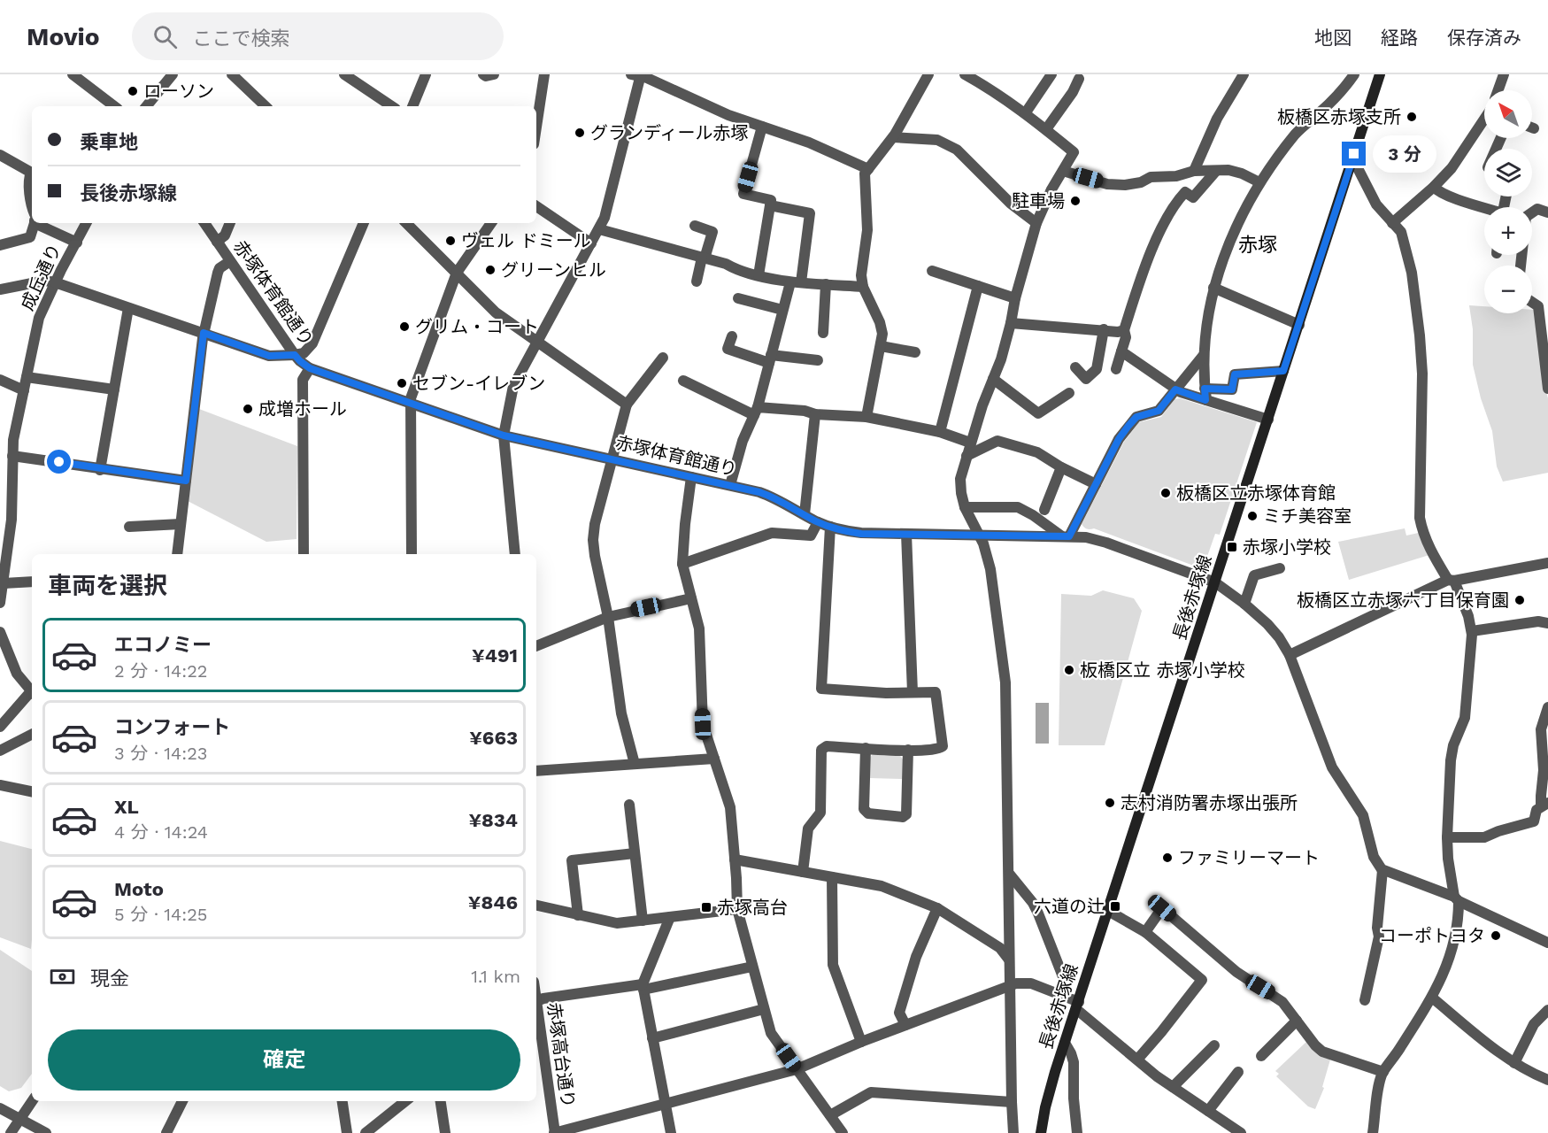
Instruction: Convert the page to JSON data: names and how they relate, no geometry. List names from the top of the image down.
{
  "streets": {
    "main road": ["長後赤塚線"],
    "street": ["成丘通り", "赤塚体育館通り", "赤塚高台通り"]
  },
  "crossings": [
    ["赤塚体育館通り", "長後赤塚線"]
  ],
  "districts": ["赤塚"],
  "places": {
    "other": [
      "ローソン",
      "板橋区赤塚支所",
      "グランディール赤塚",
      "駐車場",
      "ヴェル ドミール",
      "グリーンヒル",
      "グリム・コート",
      "セブン-イレブン",
      "成増ホール",
      "板橋区立赤塚体育館",
      "ミチ美容室",
      "板橋区立赤塚六丁目保育園",
      "板橋区立 赤塚小学校",
      "志村消防署赤塚出張所",
      "ファミリーマート",
      "コーポトヨタ"
    ],
    "transit": ["赤塚小学校", "六道の辻", "赤塚高台"]
  },
  "north": "top left",
  "page": {
    "header": "Movio",
    "search": "ここで検索",
    "nav": ["地図", "経路", "保存済み"],
    "map_buttons": ["+", "−"],
    "banner": ["乗車地", "長後赤塚線"],
    "bubble": "3 分",
    "heading": "車両を選択",
    "list": [
      {
        "name": "エコノミー",
        "note": "2 分 · 14:22",
        "value": "¥491"
      },
      {
        "name": "コンフォート",
        "note": "3 分 · 14:23",
        "value": "¥663"
      },
      {
        "name": "XL",
        "note": "4 分 · 14:24",
        "value": "¥834"
      },
      {
        "name": "Moto",
        "note": "5 分 · 14:25",
        "value": "¥846"
      }
    ],
    "pay": ["現金", "1.1 km"],
    "buttons": "確定"
  }
}
